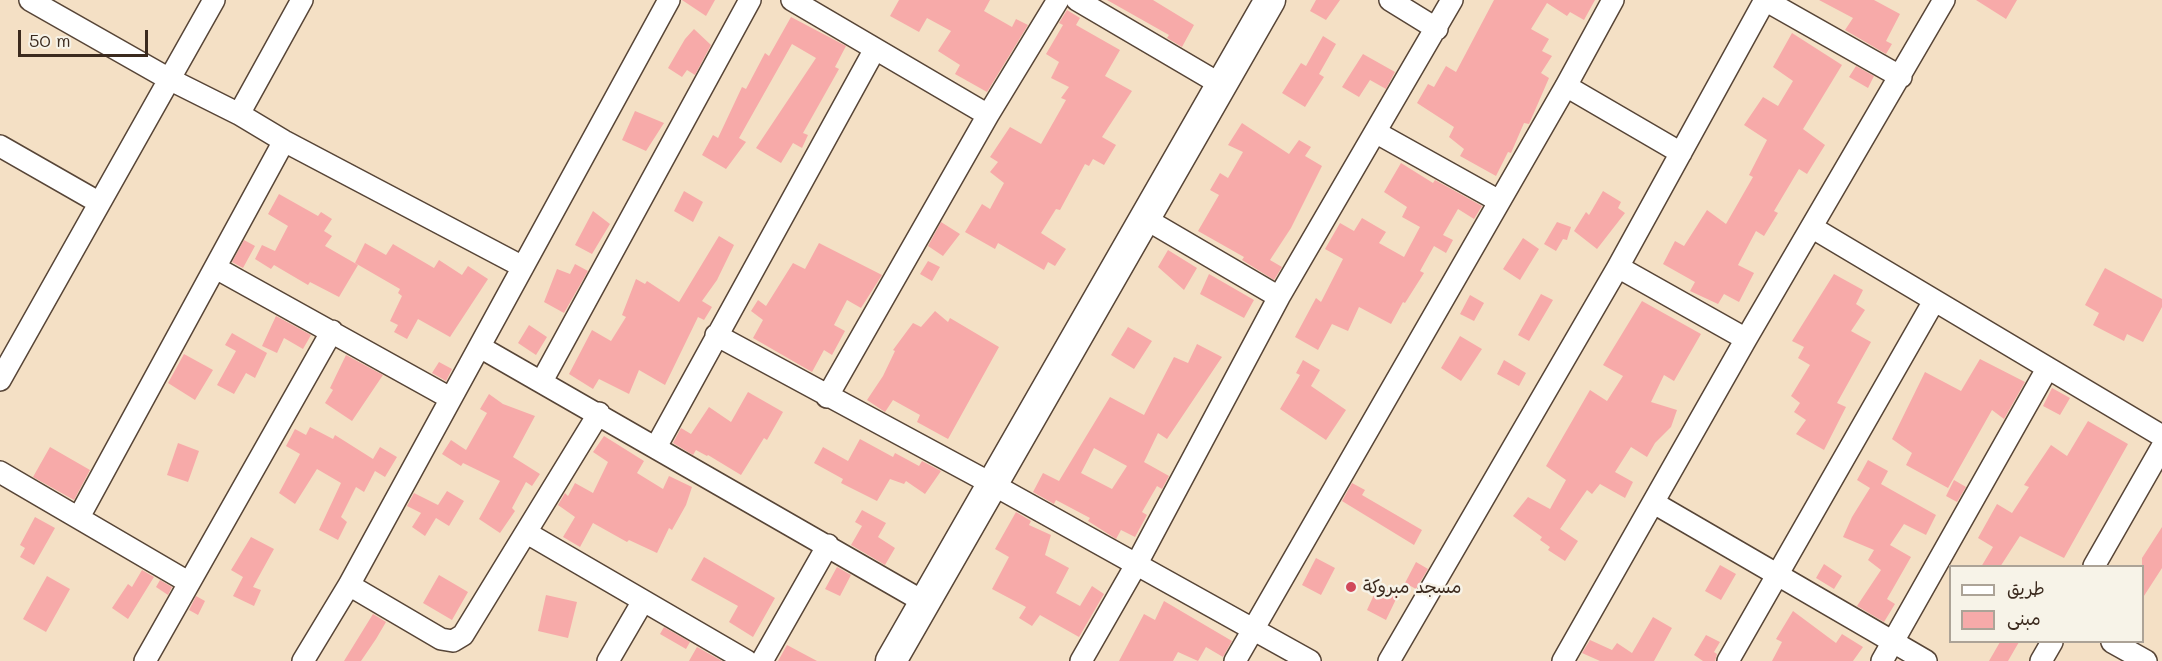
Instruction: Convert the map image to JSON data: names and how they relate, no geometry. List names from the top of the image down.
{
  "places": ["مسجد مبروكة"],
  "legend": ["طريق", "مبنى"],
  "scale_bar": "50 m"
}
